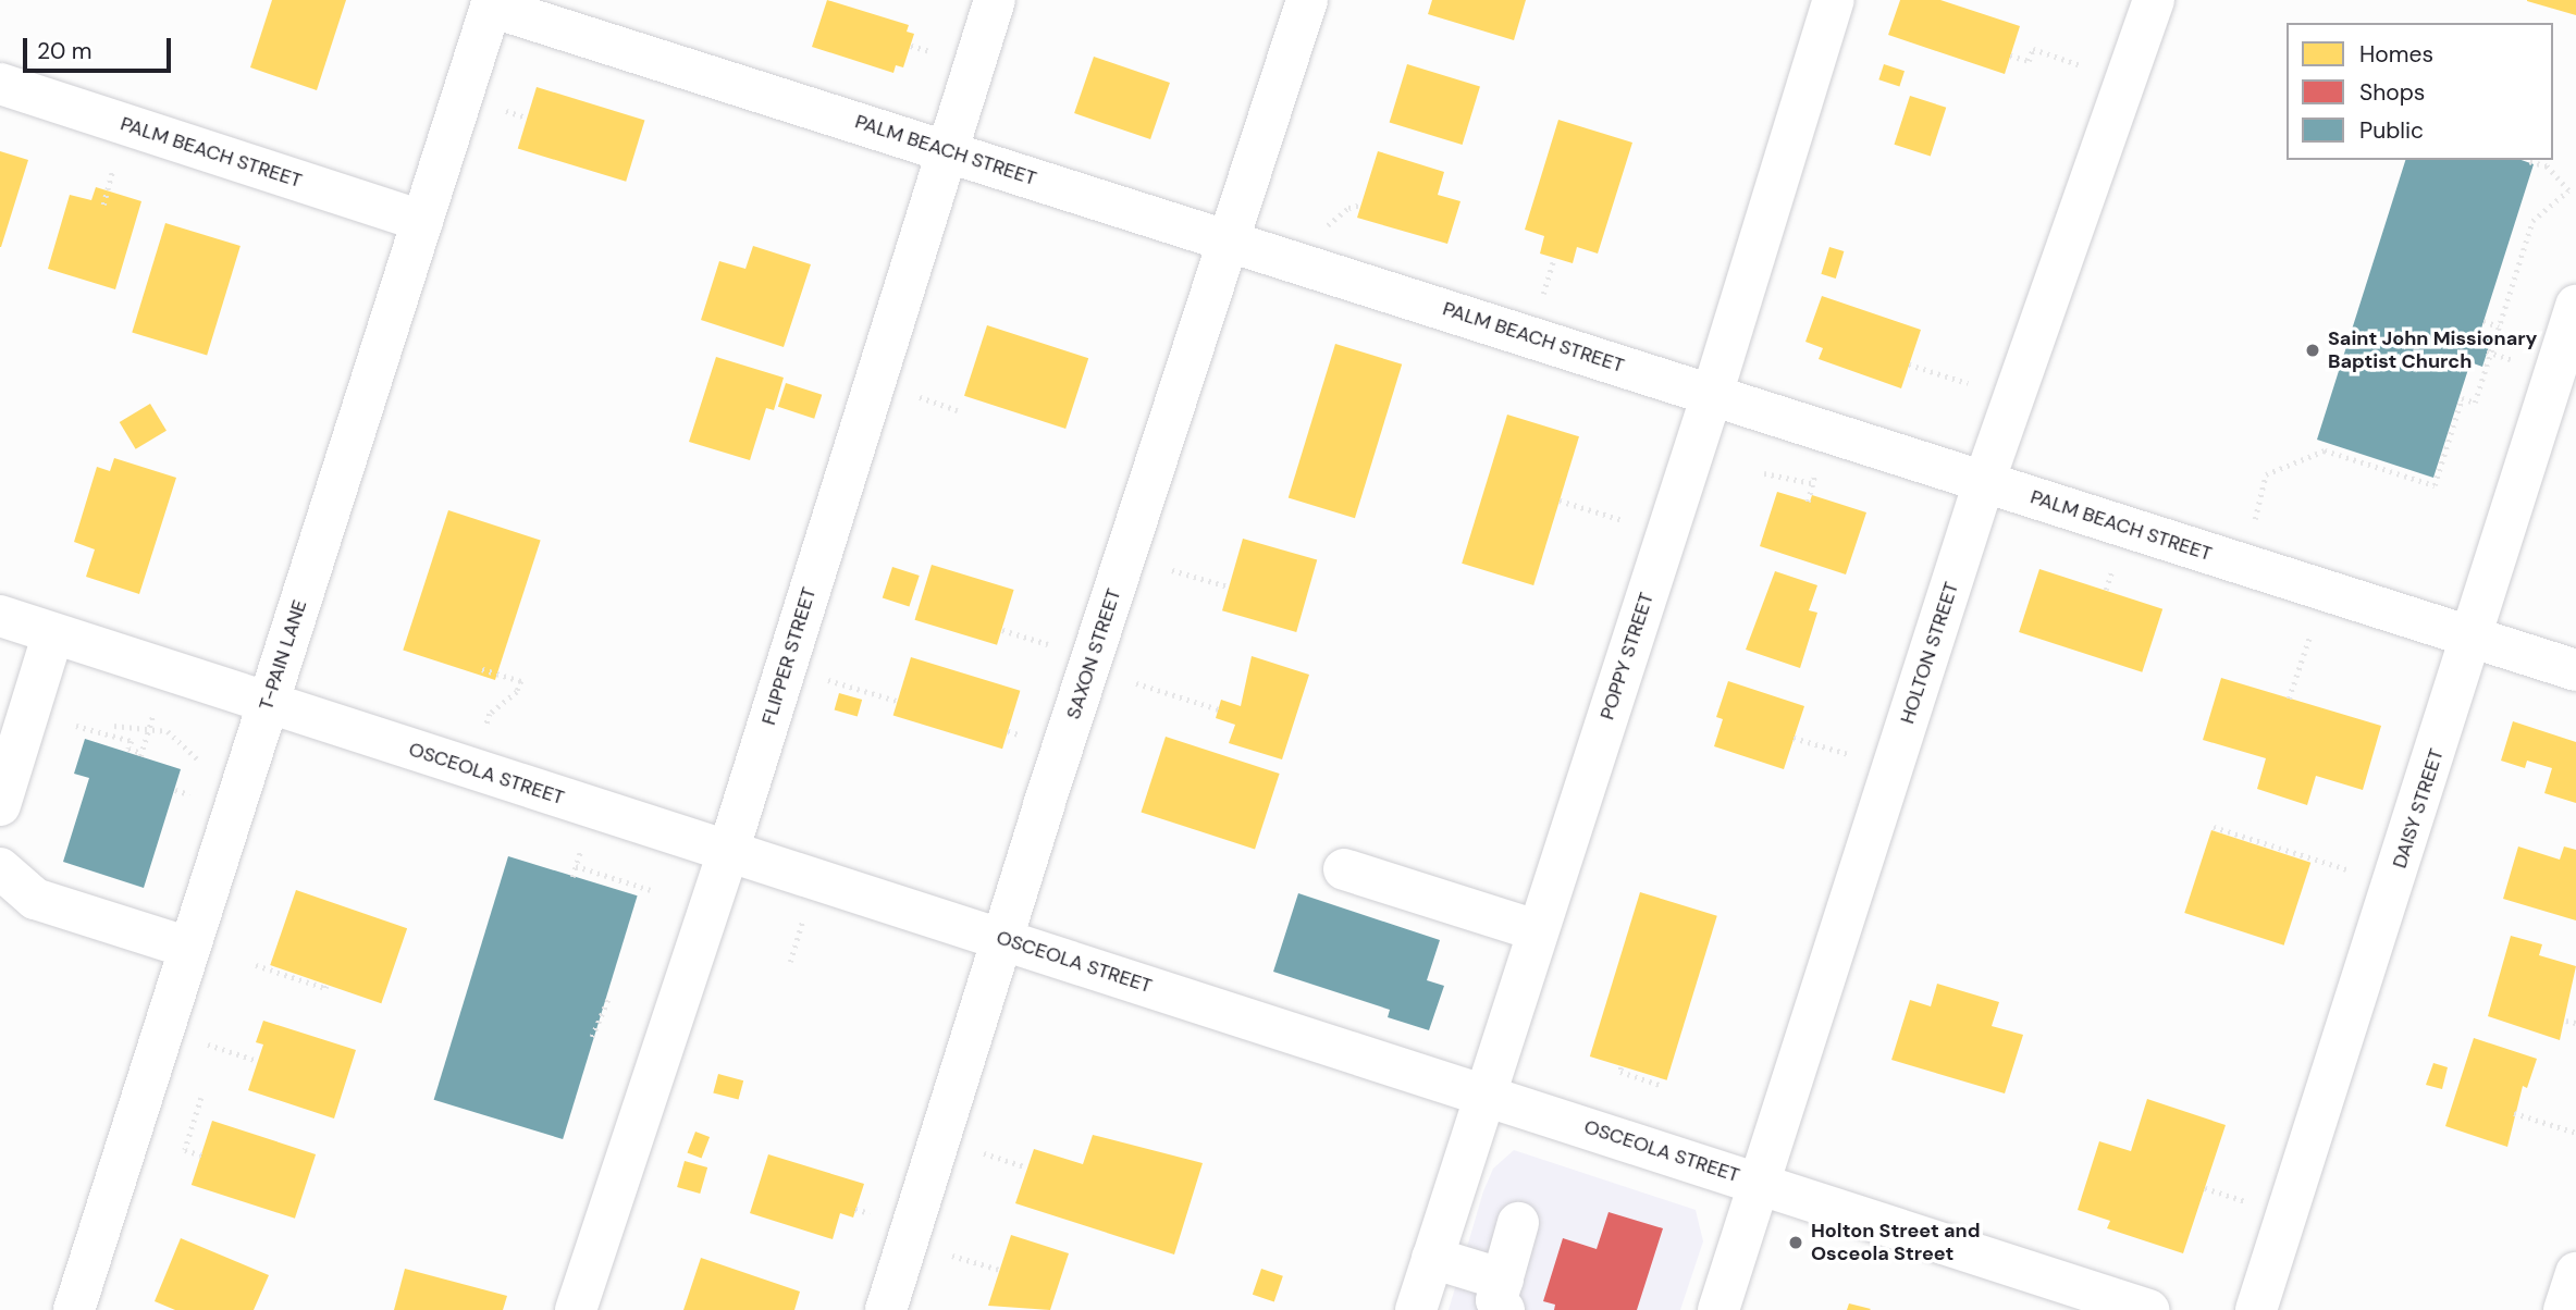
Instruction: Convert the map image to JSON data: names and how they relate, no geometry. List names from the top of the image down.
{
  "streets": {
    "street": [
      "PALM BEACH STREET",
      "HOLTON STREET",
      "SAXON STREET",
      "T-PAIN LANE",
      "FLIPPER STREET",
      "POPPY STREET",
      "OSCEOLA STREET",
      "DAISY STREET"
    ]
  },
  "crossings": [
    ["PALM BEACH STREET", "HOLTON STREET"],
    ["PALM BEACH STREET", "SAXON STREET"],
    ["PALM BEACH STREET", "T-PAIN LANE"],
    ["PALM BEACH STREET", "FLIPPER STREET"],
    ["PALM BEACH STREET", "POPPY STREET"],
    ["PALM BEACH STREET", "DAISY STREET"],
    ["HOLTON STREET", "OSCEOLA STREET"],
    ["SAXON STREET", "OSCEOLA STREET"],
    ["T-PAIN LANE", "OSCEOLA STREET"],
    ["FLIPPER STREET", "OSCEOLA STREET"],
    ["POPPY STREET", "OSCEOLA STREET"]
  ],
  "places": ["Saint John Missionary Baptist Church", "Holton Street and Osceola Street"],
  "legend": ["Homes", "Shops", "Public"],
  "scale_bar": "20 m"
}
